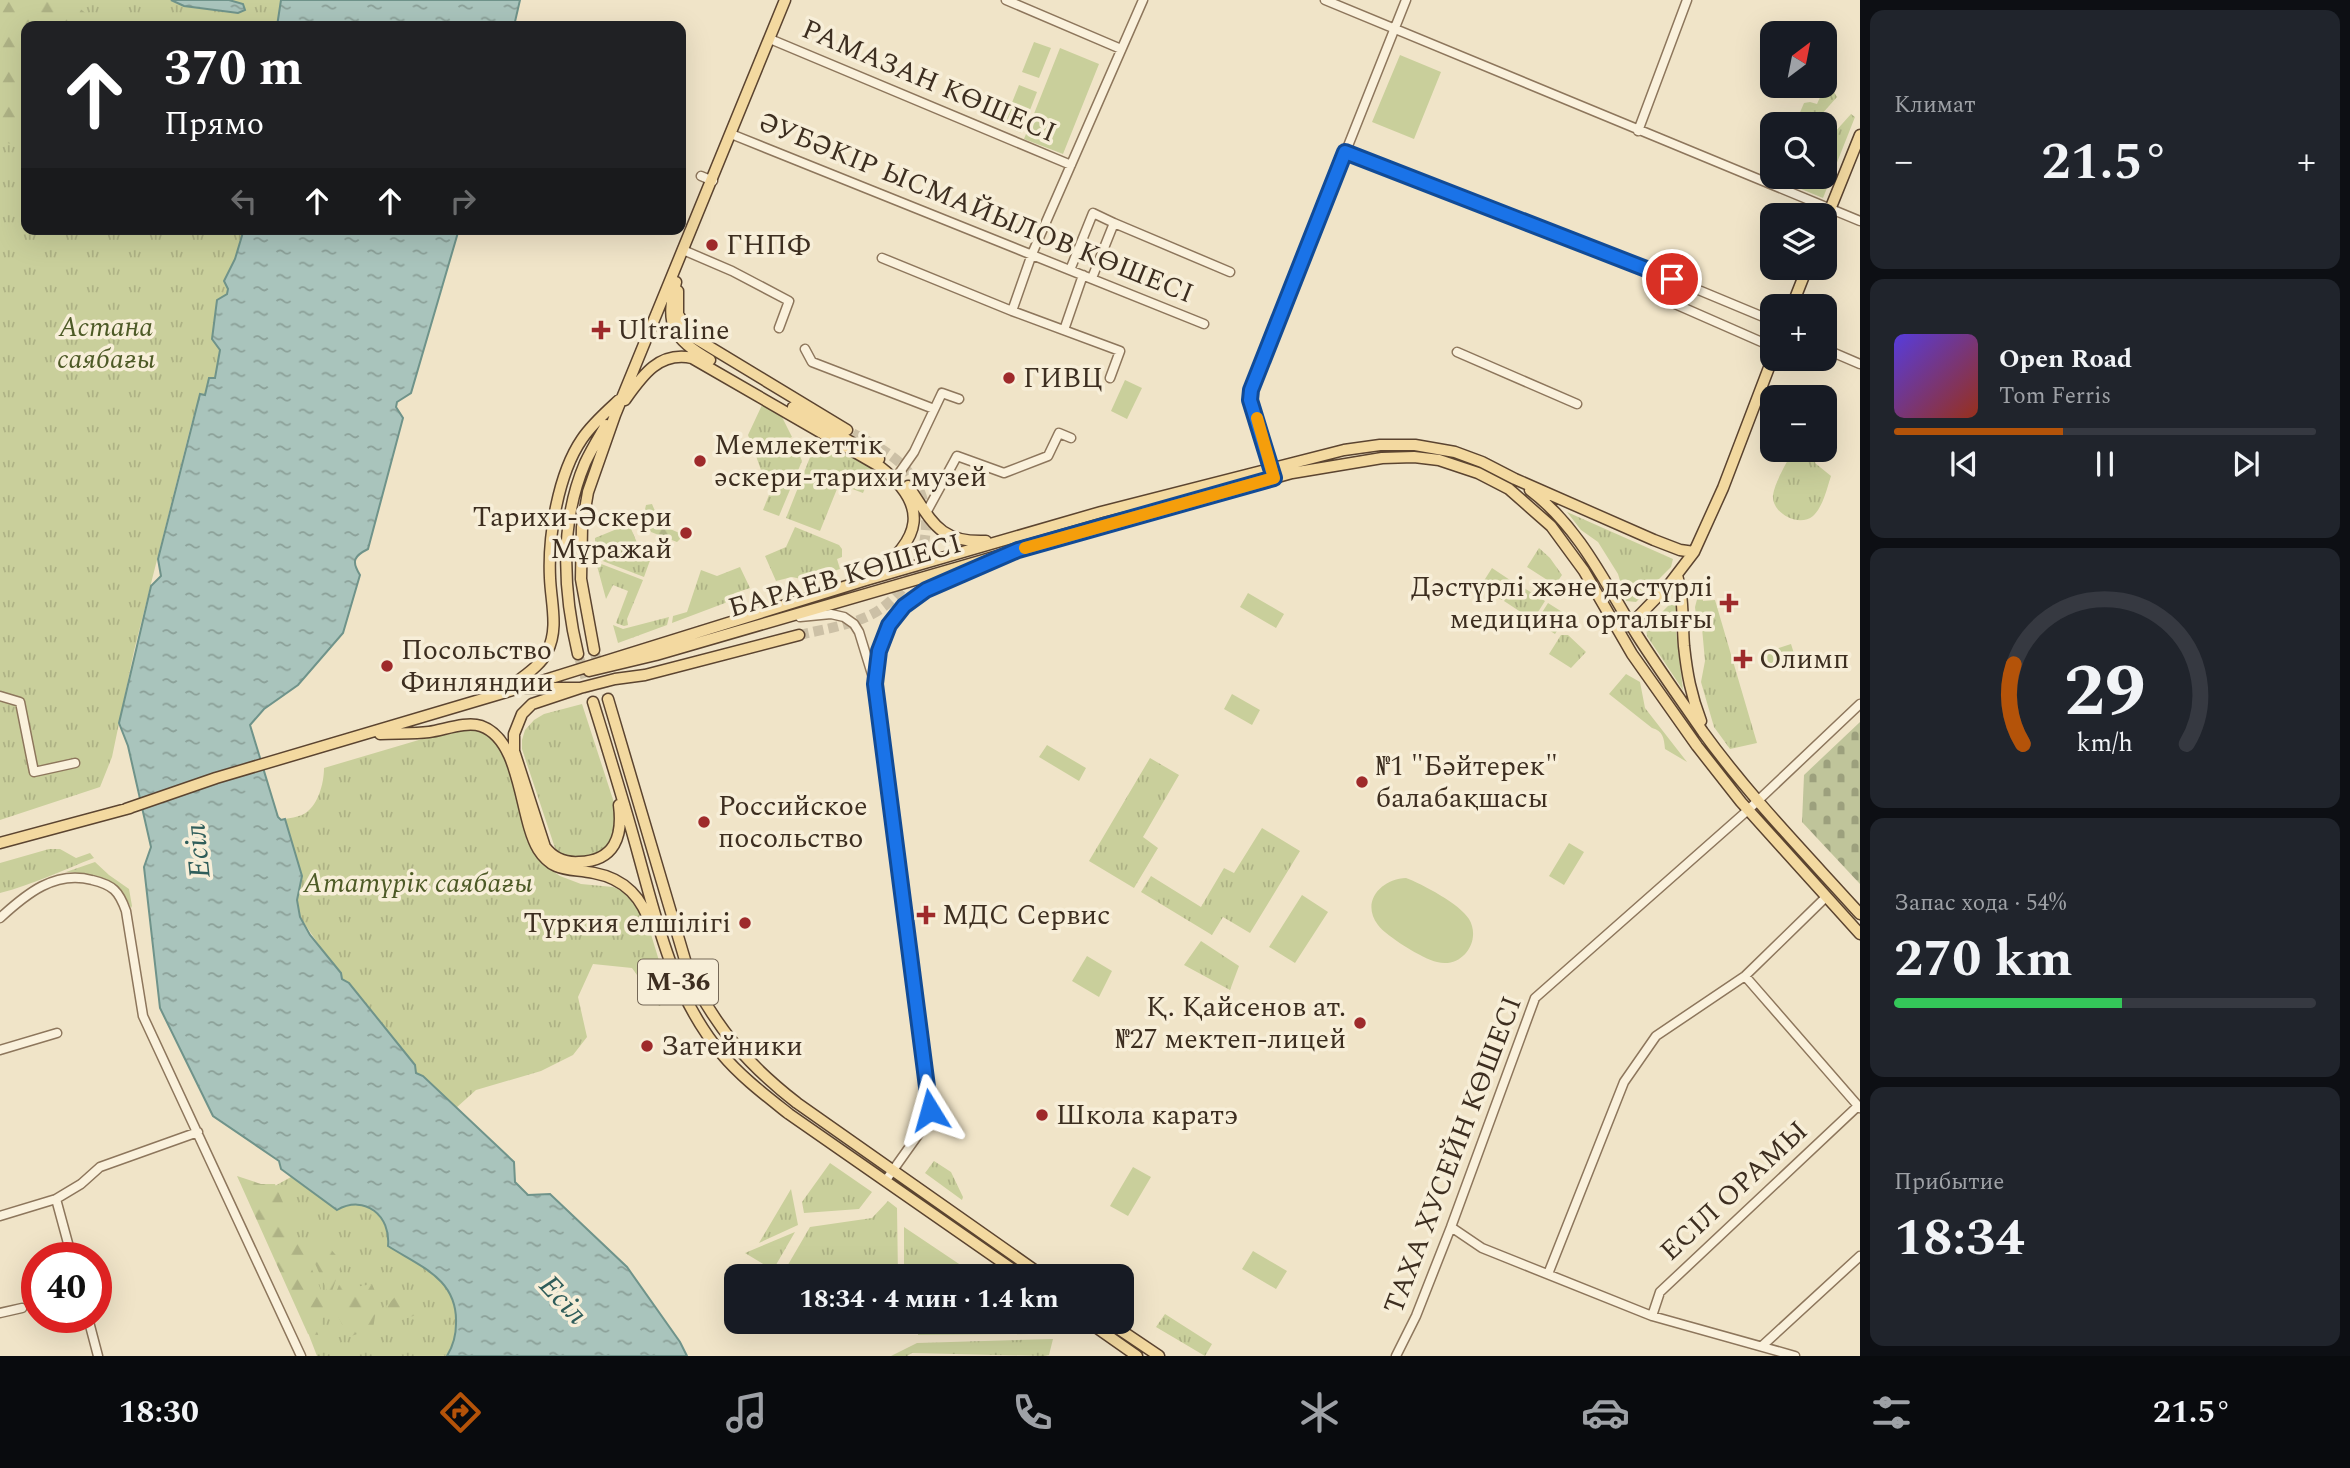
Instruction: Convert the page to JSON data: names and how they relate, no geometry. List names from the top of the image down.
{
  "streets": {
    "main road": ["БАРАЕВ КӨШЕСІ", "M-36"],
    "street": [
      "РАМАЗАН КӨШЕСІ",
      "ӘУБӘКІР ЫСМАЙЫЛОВ КӨШЕСІ",
      "ТАХА ХУСЕЙН КӨШЕСІ",
      "ЕСІЛ ОРАМЫ"
    ]
  },
  "crossings": [
    ["БАРАЕВ КӨШЕСІ", "ТАХА ХУСЕЙН КӨШЕСІ"]
  ],
  "water": ["Есіл"],
  "parks": ["Астана саябағы", "Ататүрік саябағы"],
  "places": {
    "other": [
      "ГНПФ",
      "ГИВЦ",
      "Мемлекеттік әскери-тарихи музей",
      "Тарихи-Әскери Мұражай",
      "Посольство Финляндии",
      "№1 \"Бәйтерек\" балабақшасы",
      "Российское посольство",
      "Түркия елшілігі",
      "Қ. Қайсенов ат. №27 мектеп-лицей",
      "Затейники",
      "Школа каратэ"
    ],
    "health": [
      "Ultraline",
      "Дәстүрлі және дәстүрлі медицина орталығы",
      "Олимп",
      "МДС Сервис"
    ]
  },
  "north": "top right",
  "page": {
    "tile": [
      "Климат",
      ["Запас хода · 54%", "270 km"],
      ["Прибытие", "18:34"]
    ],
    "map_buttons": ["+", "−"],
    "turn": ["370 m", "Прямо"],
    "heat": ["−", "21.5°", "+"],
    "song": ["Open Road", "Tom Ferris"],
    "limit": "40",
    "trip": "18:34 · 4 мин · 1.4 km",
    "tabs": ["18:30", "21.5°"],
    "gauge": ["29", "km/h"]
  }
}
